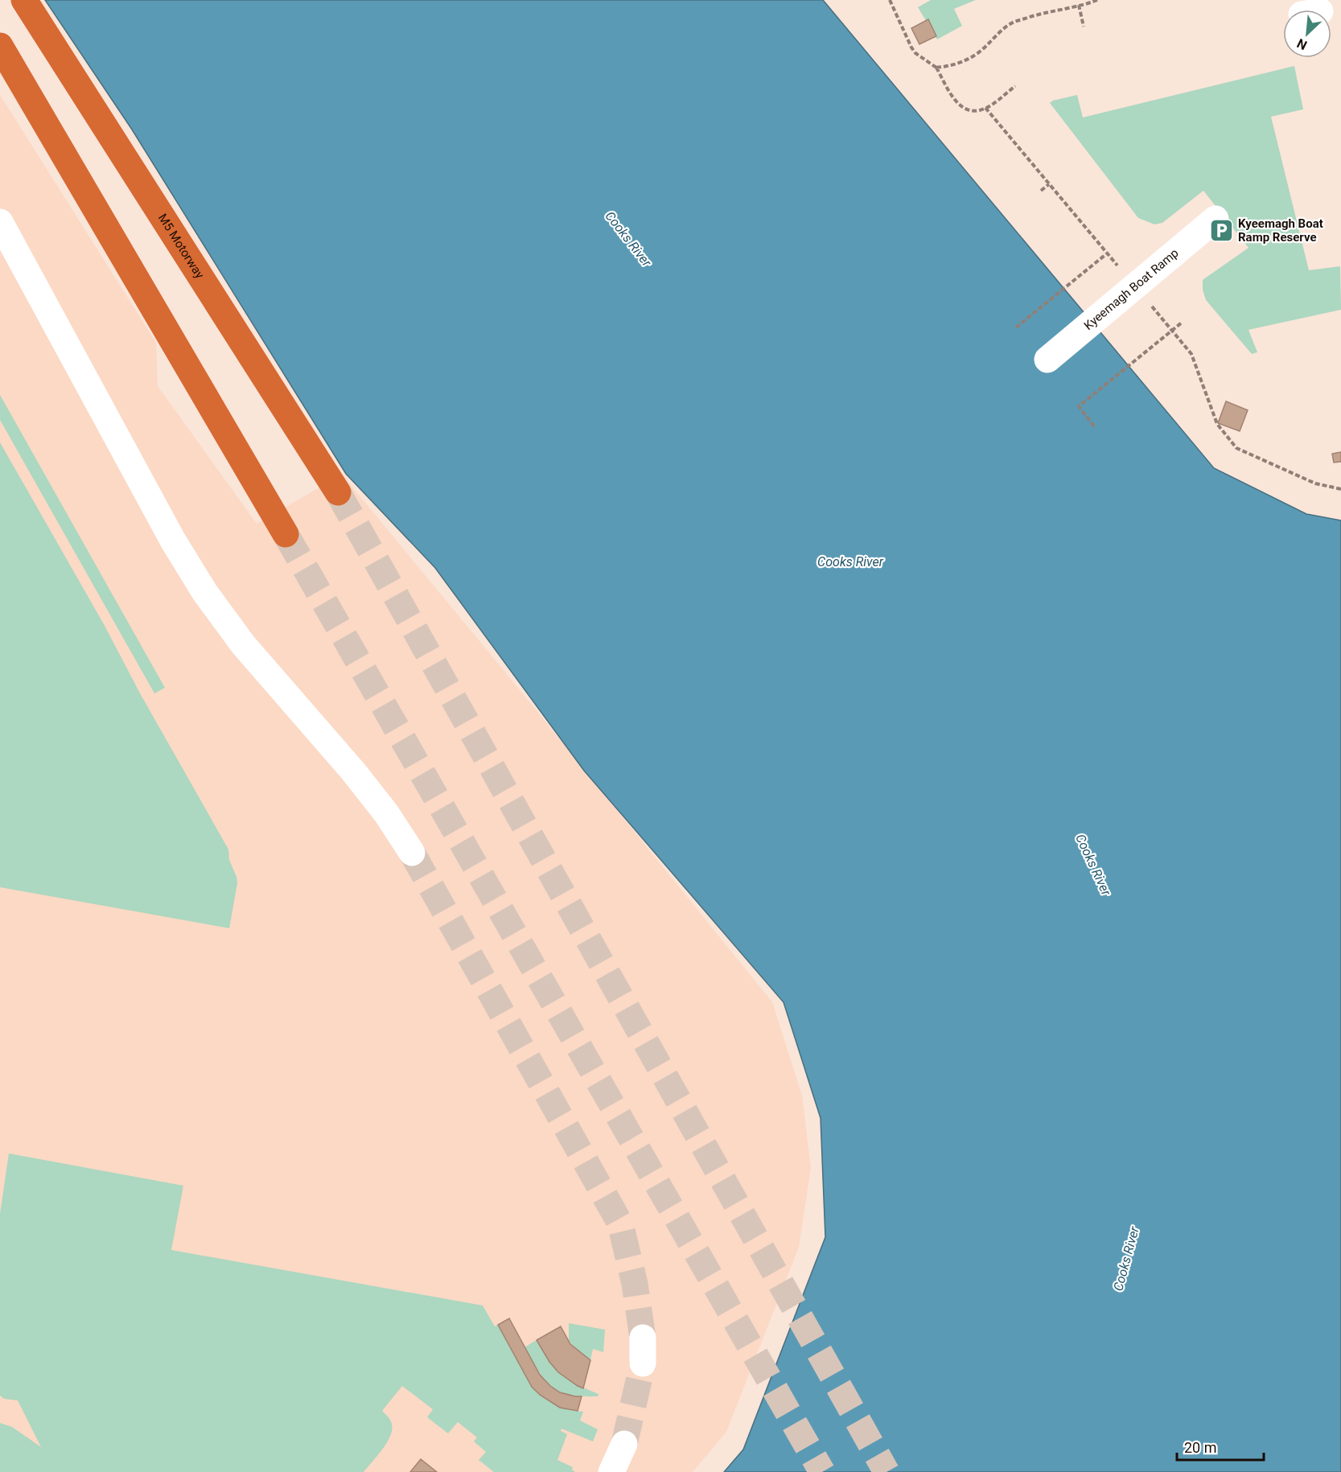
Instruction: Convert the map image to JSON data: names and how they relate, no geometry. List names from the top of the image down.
{
  "streets": {
    "highway": ["M5 Motorway"],
    "lane": ["Kyeemagh Boat Ramp"]
  },
  "water": ["Cooks River"],
  "places": {
    "parking": ["Kyeemagh Boat Ramp Reserve"]
  },
  "scale_bar": "20 m",
  "north": "bottom left"
}
